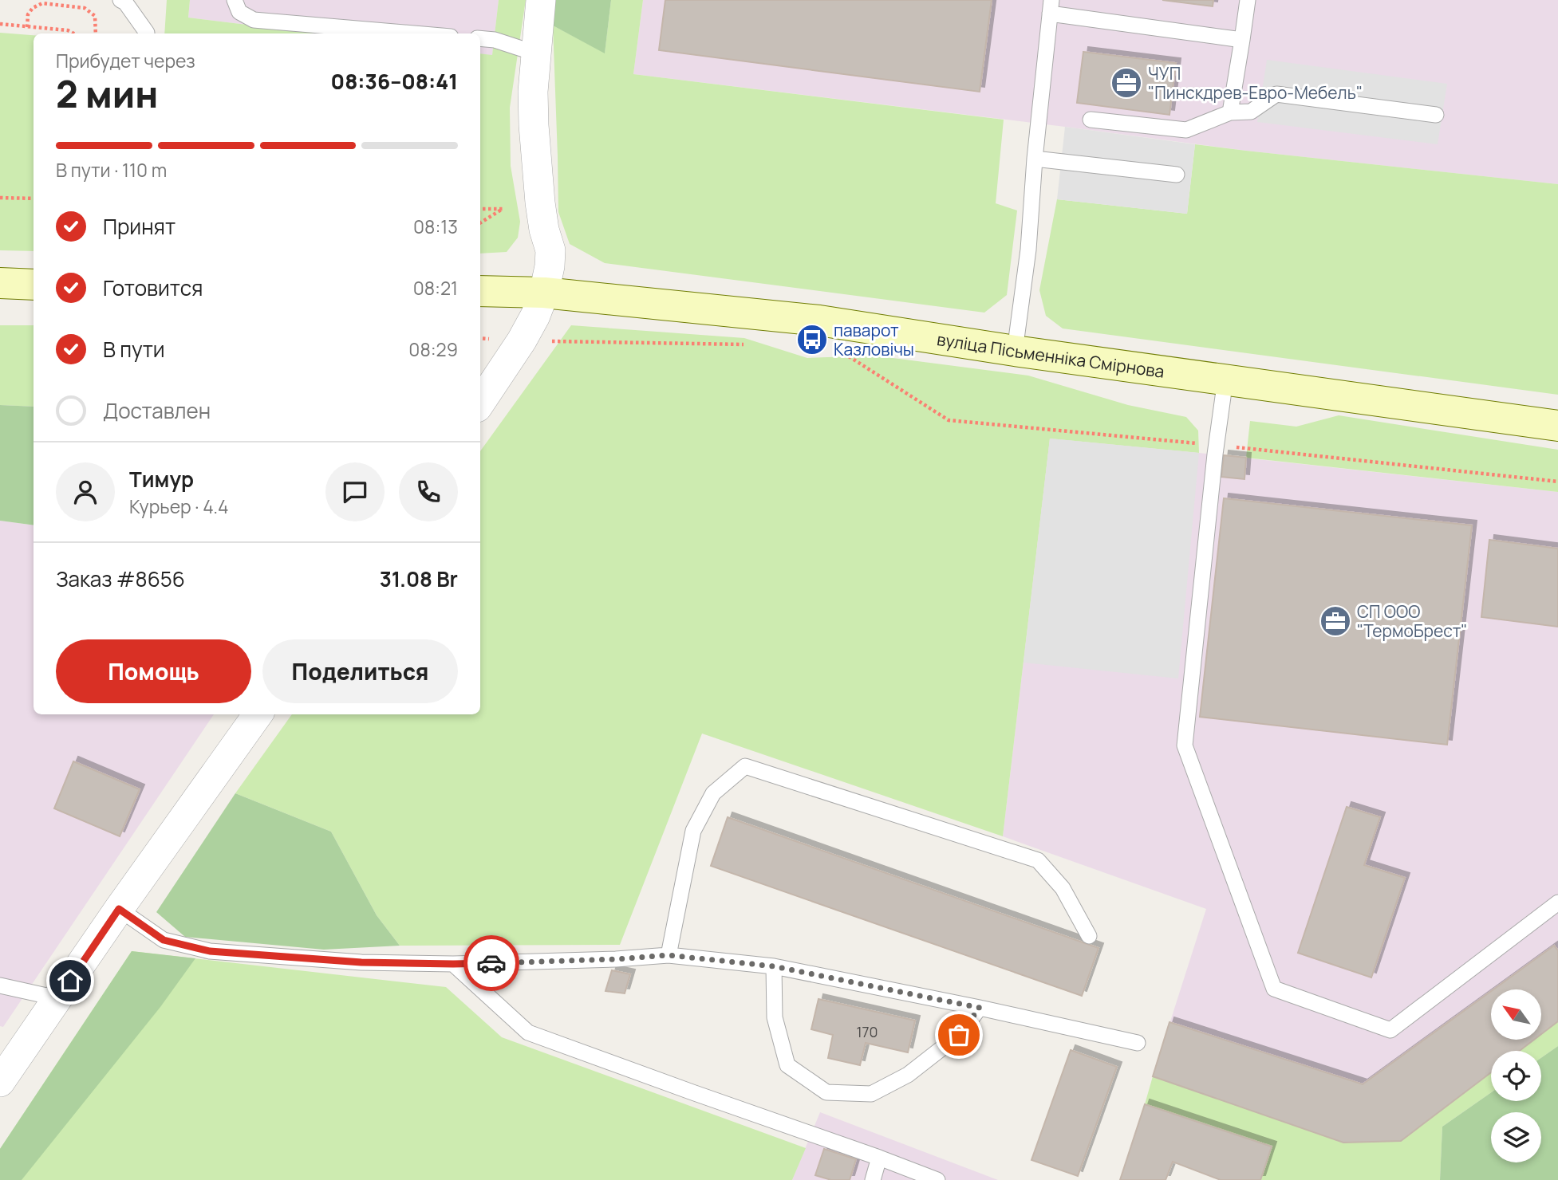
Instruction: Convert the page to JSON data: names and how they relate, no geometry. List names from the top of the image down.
{
  "streets": {
    "main road": ["вуліца Пісьменніка Смірнова"]
  },
  "places": {
    "office": ["ЧУП \"Пинскдрев-Евро-Мебель\"", "СП ООО \"ТермоБрест\""],
    "bus stop": ["паварот Казловічы"]
  },
  "house_numbers": ["170"],
  "north": "top left",
  "page": {
    "heading": ["2 мин", "Прибудет через", "08:36–08:41"],
    "panel": [
      "Тимур",
      "Курьер · 4.4",
      "Заказ #8656",
      "31.08 Br"
    ],
    "bar": "В пути · 110 m",
    "list": [
      ["Принят", "08:13"],
      ["Готовится", "08:21"],
      ["В пути", "08:29"],
      "Доставлен"
    ],
    "buttons": ["Помощь", "Поделиться"]
  }
}
